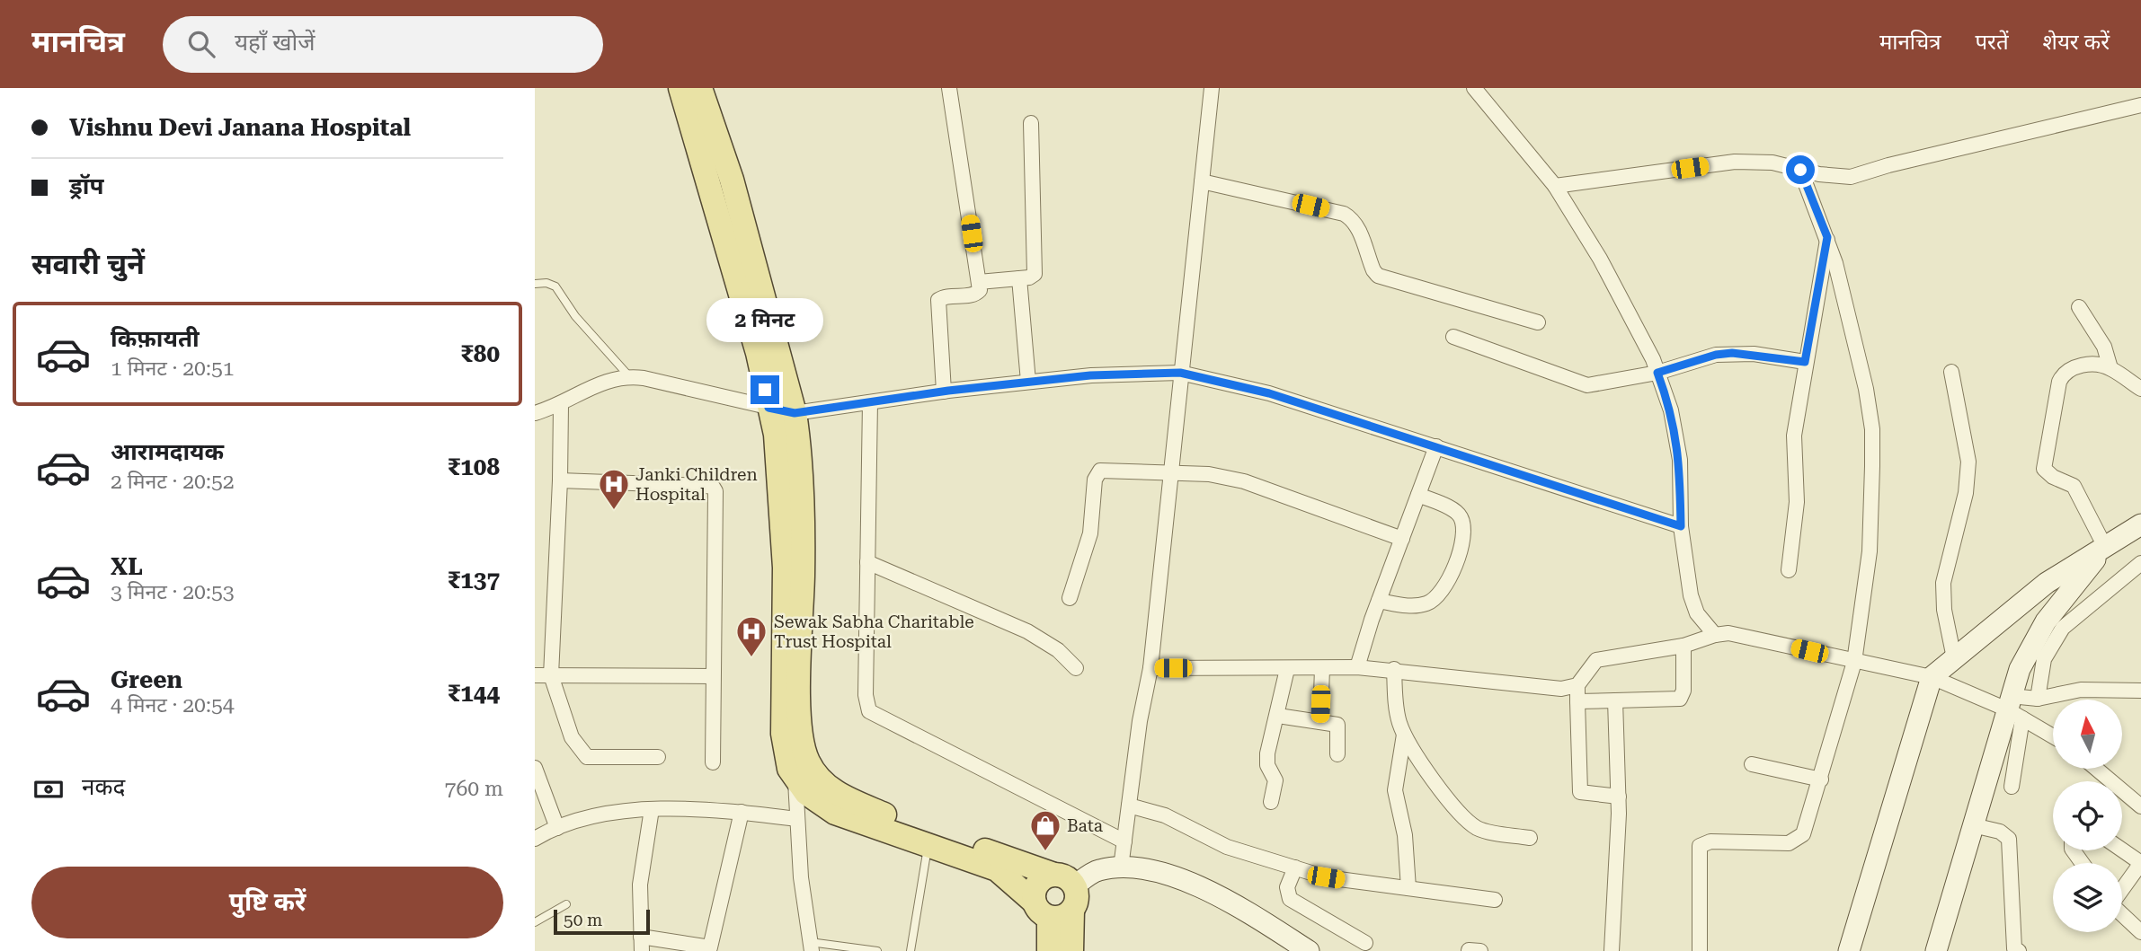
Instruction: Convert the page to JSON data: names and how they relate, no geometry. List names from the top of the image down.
{
  "places": {
    "hospital": ["Janki Children Hospital", "Sewak Sabha Charitable Trust Hospital"],
    "shop": ["Bata"]
  },
  "scale_bar": "50 m",
  "north": "top",
  "page": {
    "header": "मानचित्र",
    "search": "यहाँ खोजें",
    "nav": ["मानचित्र", "परतें", "शेयर करें"],
    "banner": ["Vishnu Devi Janana Hospital", "ड्रॉप"],
    "heading": "सवारी चुनें",
    "bubble": "2 मिनट",
    "list": [
      {
        "name": "किफ़ायती",
        "note": "1 मिनट · 20:51",
        "value": "₹80"
      },
      {
        "name": "आरामदायक",
        "note": "2 मिनट · 20:52",
        "value": "₹108"
      },
      {
        "name": "XL",
        "note": "3 मिनट · 20:53",
        "value": "₹137"
      },
      {
        "name": "Green",
        "note": "4 मिनट · 20:54",
        "value": "₹144"
      }
    ],
    "pay": ["नकद", "760 m"],
    "buttons": "पुष्टि करें",
    "scale": "50 m"
  }
}
